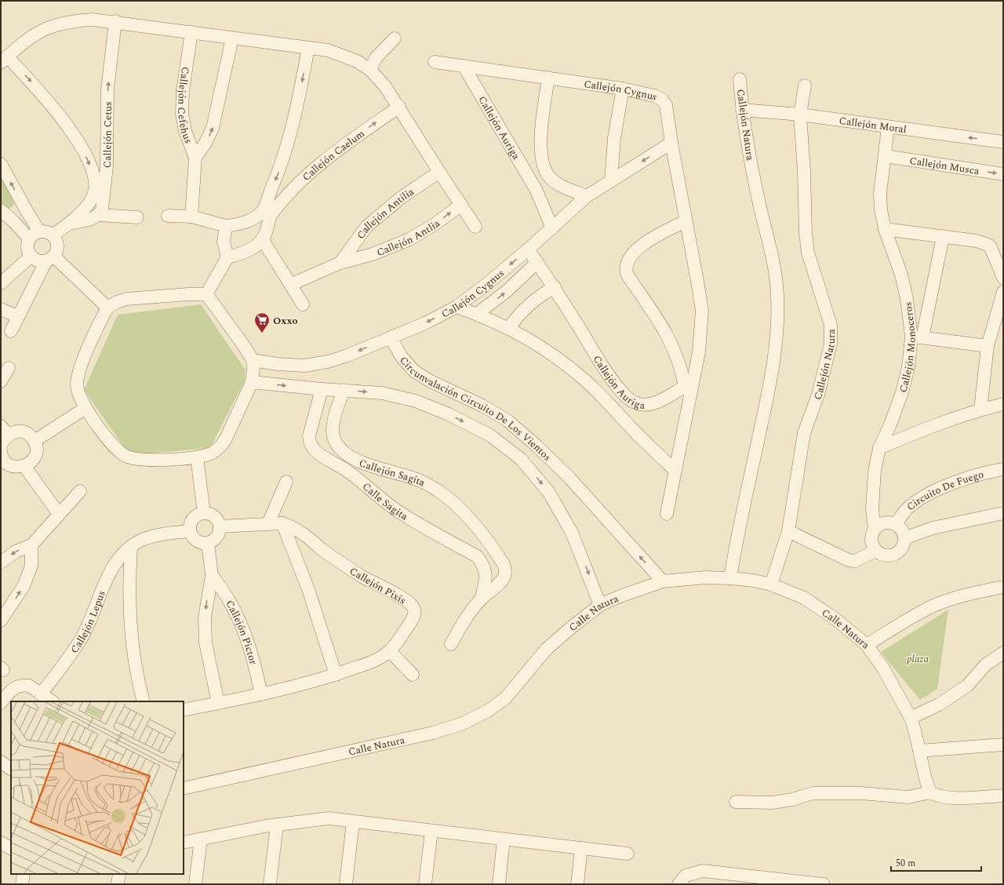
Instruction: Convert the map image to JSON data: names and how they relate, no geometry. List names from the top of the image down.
{
  "streets": {
    "street": [
      "Callejón Cygnus",
      "Callejón Cefehus",
      "Callejón Natura",
      "Callejón Moral",
      "Callejón Auriga",
      "Callejón Cetus",
      "Callejón Caelum",
      "Callejón Musca",
      "Callejón Antilia",
      "Callejón Antlia",
      "Callejón Monoceros",
      "Circunvalación Circuito De Los Vientos",
      "Callejón Sagita",
      "Circuito De Fuego",
      "Calle Sagita",
      "Callejón Pixis",
      "Calle Natura",
      "Callejón Lepus",
      "Callejón Pictor"
    ]
  },
  "crossings": [
    ["Callejón Cygnus", "Callejón Auriga"],
    ["Callejón Cygnus", "Circunvalación Circuito De Los Vientos"],
    ["Callejón Cefehus", "Callejón Cetus"],
    ["Callejón Natura", "Callejón Moral"],
    ["Callejón Natura", "Calle Natura"],
    ["Callejón Moral", "Callejón Monoceros"],
    ["Callejón Musca", "Callejón Monoceros"],
    ["Callejón Antilia", "Callejón Antlia"],
    ["Callejón Monoceros", "Circuito De Fuego"],
    ["Circunvalación Circuito De Los Vientos", "Callejón Sagita"],
    ["Circunvalación Circuito De Los Vientos", "Calle Sagita"],
    ["Circunvalación Circuito De Los Vientos", "Calle Natura"],
    ["Callejón Sagita", "Calle Sagita"],
    ["Callejón Pixis", "Callejón Lepus"],
    ["Callejón Pixis", "Callejón Pictor"],
    ["Callejón Lepus", "Callejón Pictor"]
  ],
  "one_way": ["Callejón Antlia"],
  "parks": ["plaza"],
  "places": {
    "supermarket": ["Oxxo"]
  },
  "scale_bar": "50 m"
}
